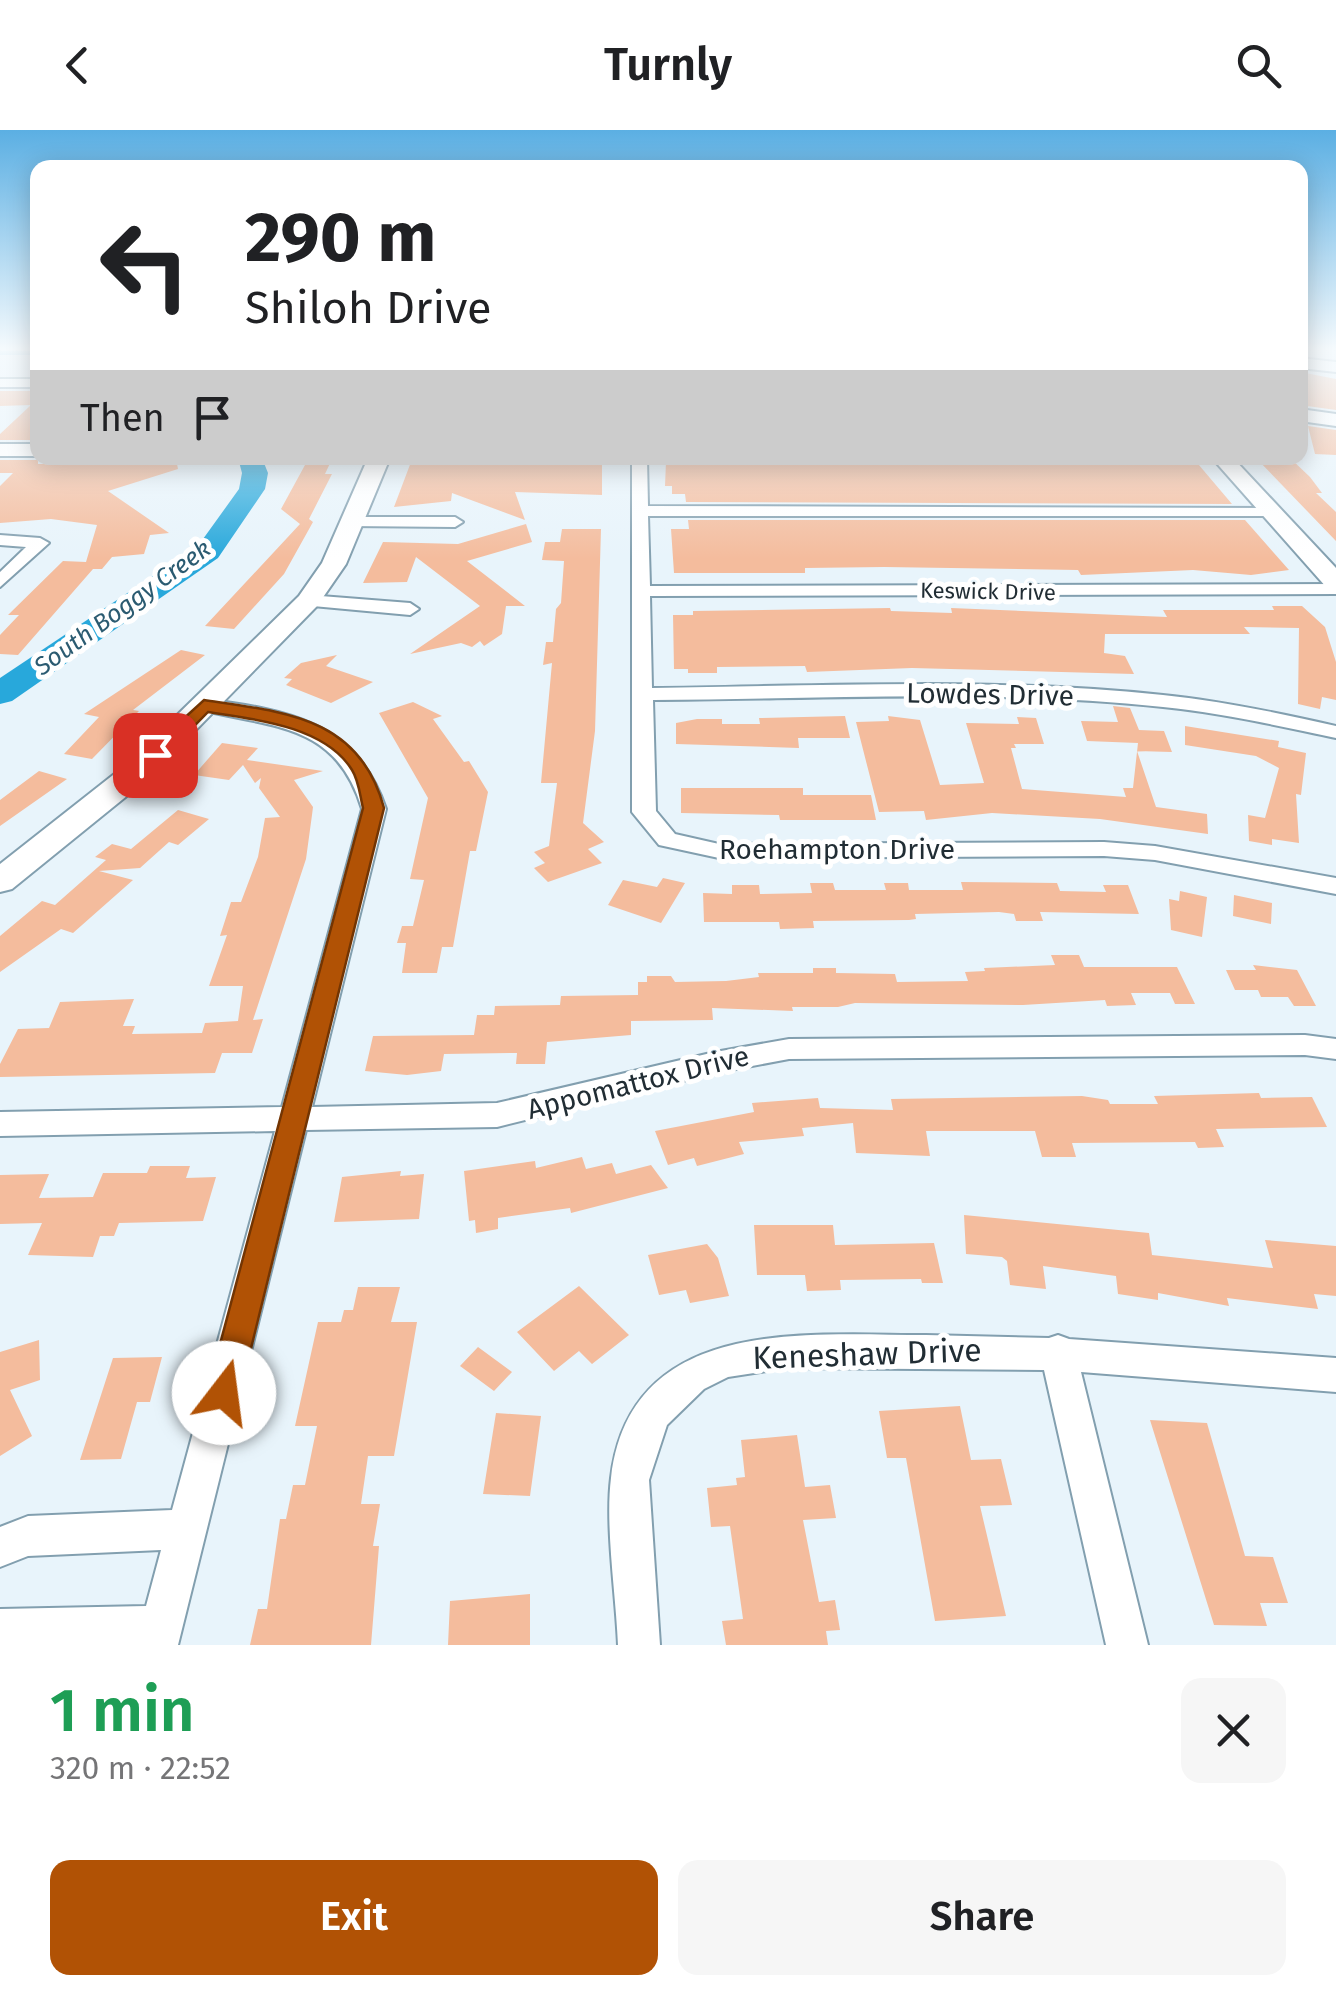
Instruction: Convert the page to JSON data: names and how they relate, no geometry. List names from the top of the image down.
{
  "streets": {
    "street": [
      "Keswick Drive",
      "Lowdes Drive",
      "Roehampton Drive",
      "Appomattox Drive",
      "Keneshaw Drive"
    ]
  },
  "crossings": [
    ["Keswick Drive", "Roehampton Drive"],
    ["Lowdes Drive", "Roehampton Drive"]
  ],
  "water": ["South Boggy Creek"],
  "page": {
    "header": "Turnly",
    "turn": ["290 m", "Shiloh Drive"],
    "then": "Then",
    "heading": ["1 min", "320 m · 22:52"],
    "buttons": ["Exit", "Share"]
  }
}
